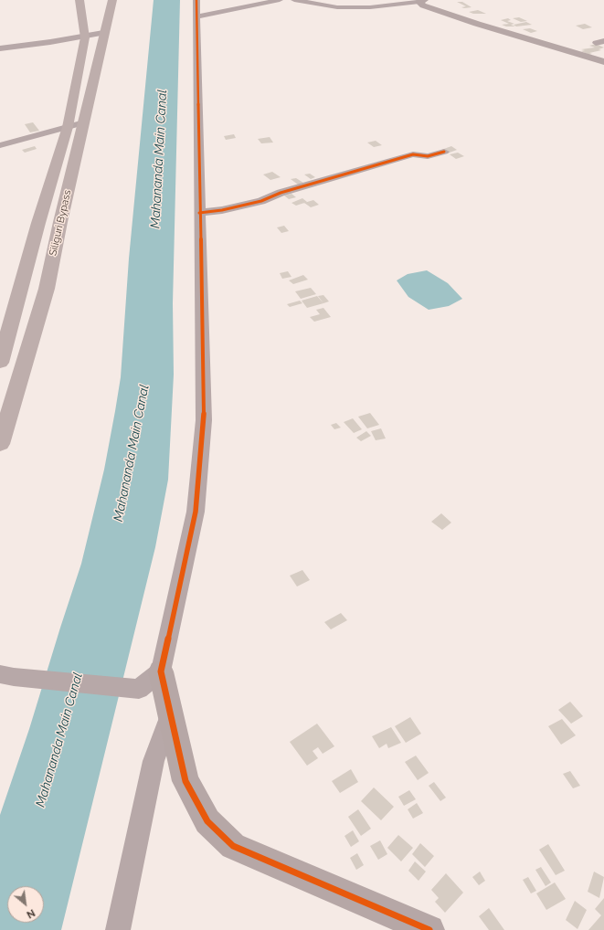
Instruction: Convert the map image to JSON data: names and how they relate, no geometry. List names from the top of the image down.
{
  "streets": {
    "highway": ["Siliguri Bypass"]
  },
  "water": ["Mahananda Main Canal"],
  "north": "bottom right"
}
